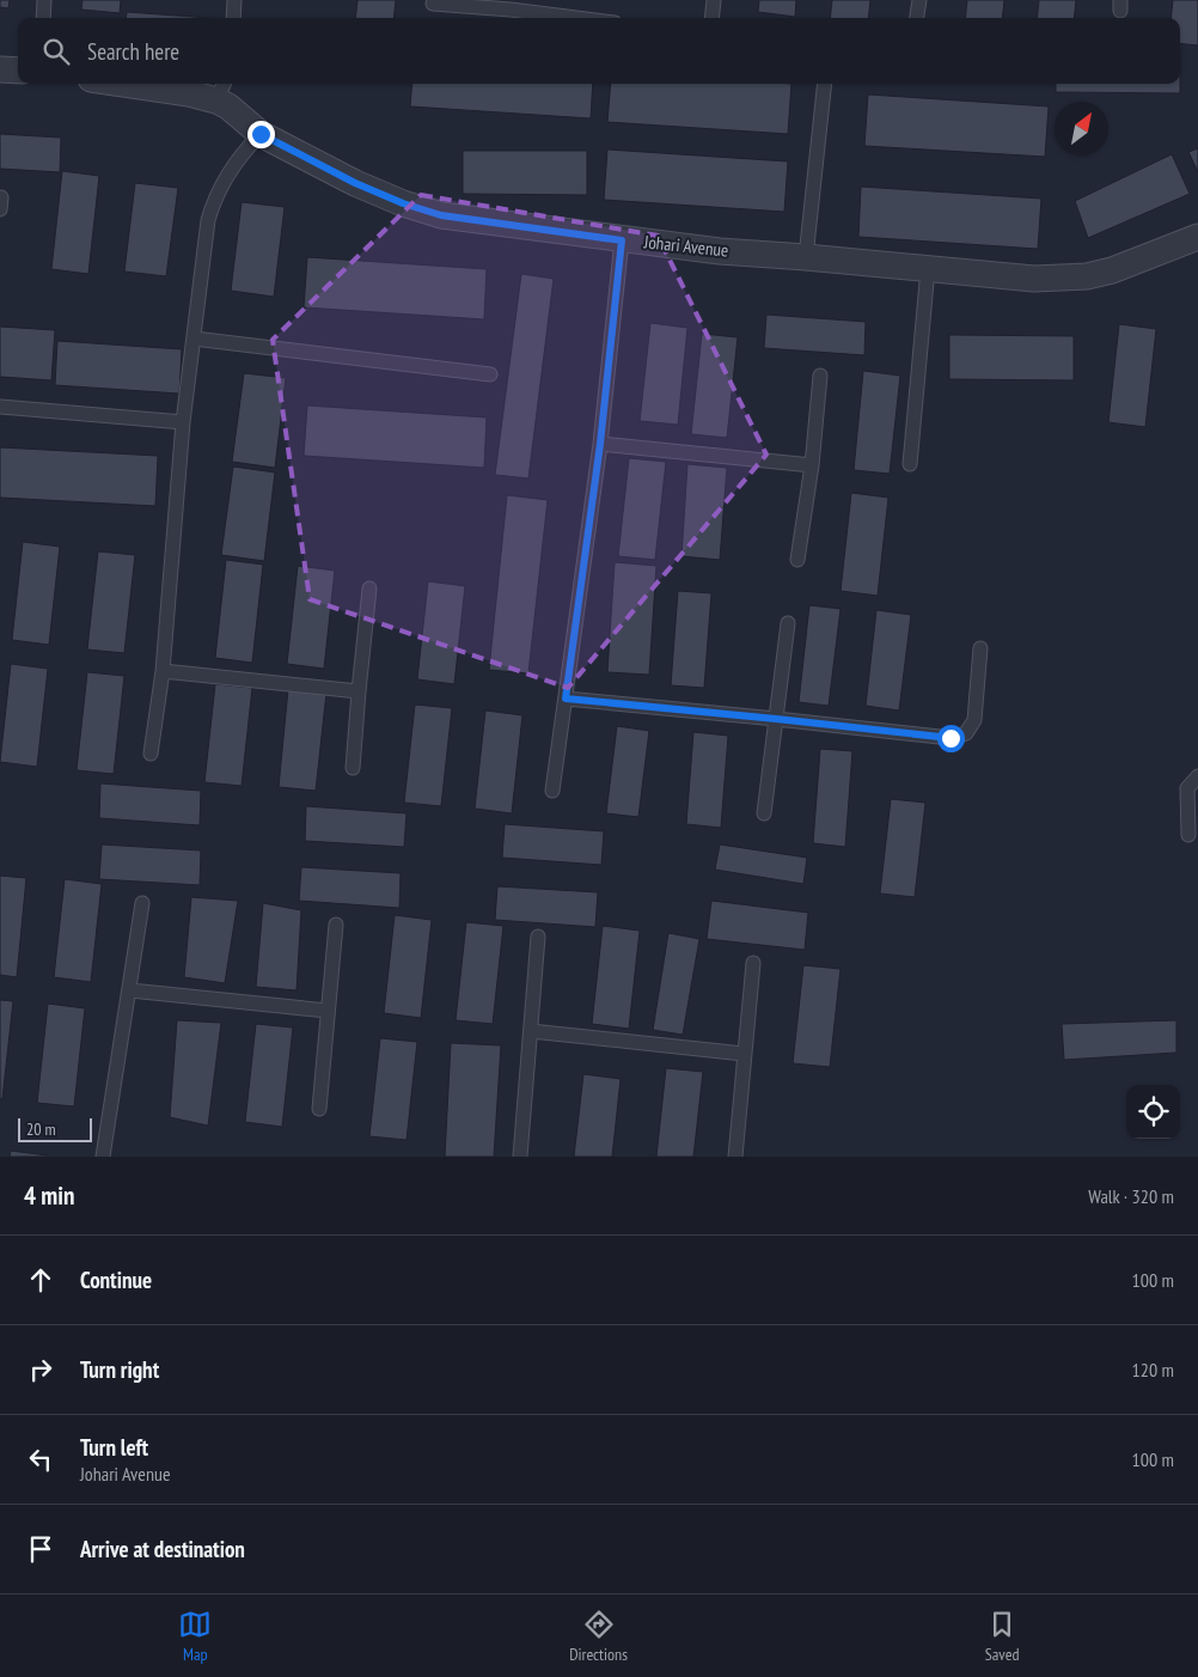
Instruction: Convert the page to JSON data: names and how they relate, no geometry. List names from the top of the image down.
{
  "streets": {
    "street": ["Johari Avenue"]
  },
  "scale_bar": "20 m",
  "north": "top right",
  "page": {
    "search": "Search here",
    "scale": "20 m",
    "heading": ["4 min", "Walk · 320 m"],
    "list": [
      ["Continue", "100 m"],
      ["Turn right", "120 m"],
      ["Turn left", "Johari Avenue", "100 m"],
      "Arrive at destination"
    ],
    "nav": ["Map", "Directions", "Saved"]
  }
}
